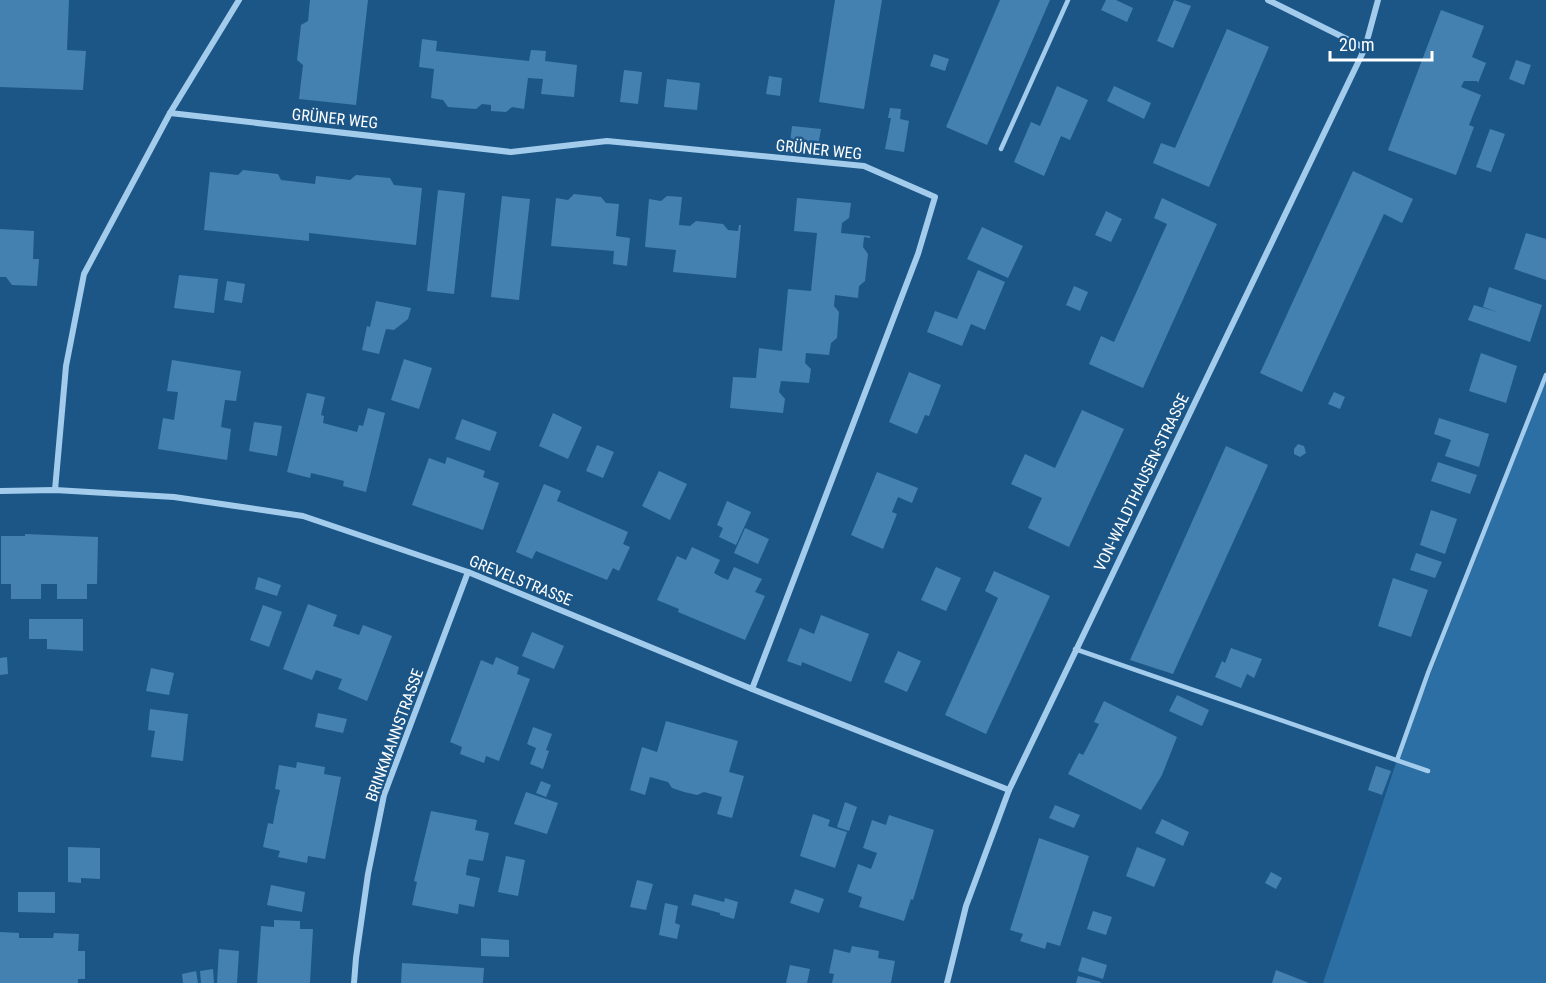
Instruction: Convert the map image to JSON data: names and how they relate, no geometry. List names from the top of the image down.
{
  "streets": {
    "street": [
      "GRÜNER WEG",
      "VON-WALDTHAUSEN-STRASSE",
      "GREVELSTRASSE",
      "BRINKMANNSTRASSE"
    ]
  },
  "crossings": [
    ["GRÜNER WEG", "GREVELSTRASSE"],
    ["VON-WALDTHAUSEN-STRASSE", "GREVELSTRASSE"],
    ["GREVELSTRASSE", "BRINKMANNSTRASSE"]
  ],
  "scale_bar": "20 m"
}
